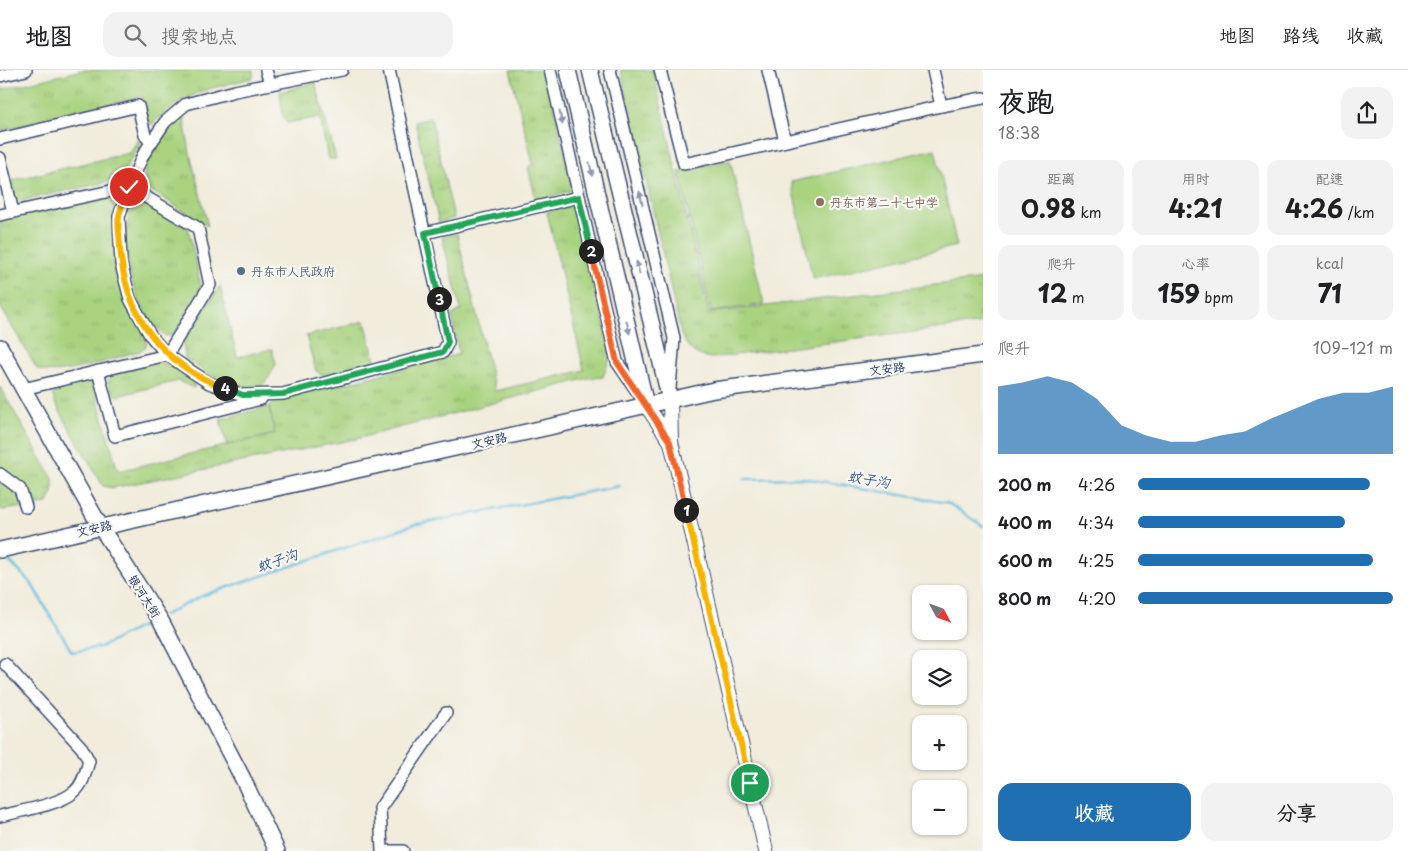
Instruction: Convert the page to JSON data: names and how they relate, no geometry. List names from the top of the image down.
{
  "streets": {
    "main road": ["文安路", "银河大街"]
  },
  "crossings": [
    ["文安路", "银河大街"]
  ],
  "water": ["蚊子沟"],
  "places": ["丹东市第二十七中学", "丹东市人民政府"],
  "north": "bottom right",
  "page": {
    "header": "地图",
    "search": "搜索地点",
    "nav": ["地图", "路线", "收藏"],
    "heading": ["夜跑", "18:38"],
    "stats": [
      ["距离", "0.98 km"],
      ["用时", "4:21"],
      ["配速", "4:26 /km"],
      ["爬升", "12 m"],
      ["心率", "159 bpm"],
      ["kcal", "71"]
    ],
    "pins": [
      "2",
      "3",
      "4",
      "1"
    ],
    "chart": ["爬升", "109–121 m"],
    "list": [
      {
        "name": "200 m",
        "note": "4:26"
      },
      {
        "name": "400 m",
        "note": "4:34"
      },
      {
        "name": "600 m",
        "note": "4:25"
      },
      {
        "name": "800 m",
        "note": "4:20"
      }
    ],
    "map_buttons": ["+", "−"],
    "buttons": ["收藏", "分享"]
  }
}
